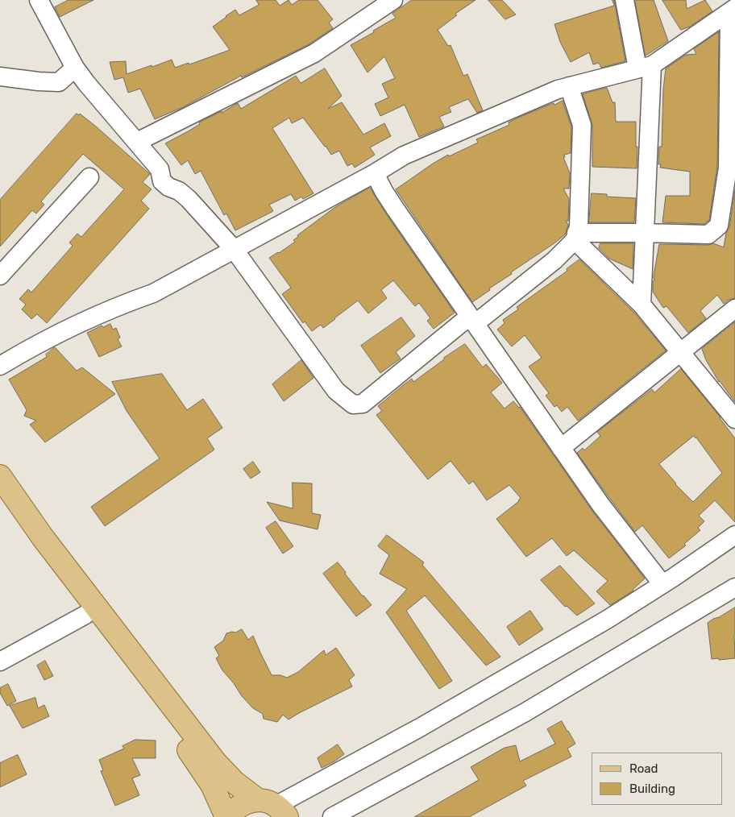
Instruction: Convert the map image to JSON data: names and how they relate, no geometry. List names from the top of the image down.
{
  "legend": ["Road", "Building"]
}
